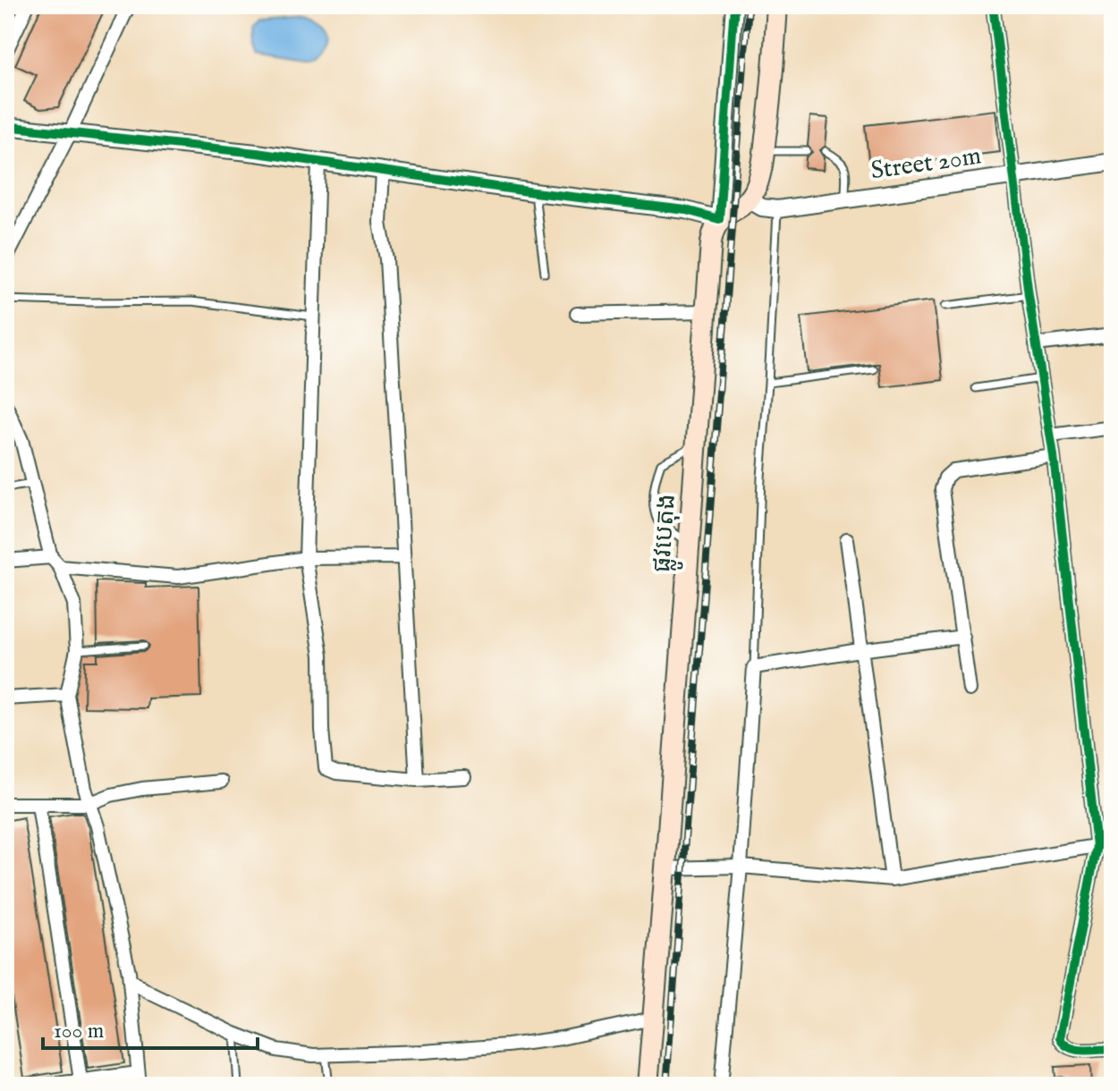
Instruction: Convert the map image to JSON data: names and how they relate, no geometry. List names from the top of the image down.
{
  "streets": {
    "main road": ["ផ្លូវបេតុង"],
    "street": ["Street 20m"]
  },
  "scale_bar": "100 m"
}
